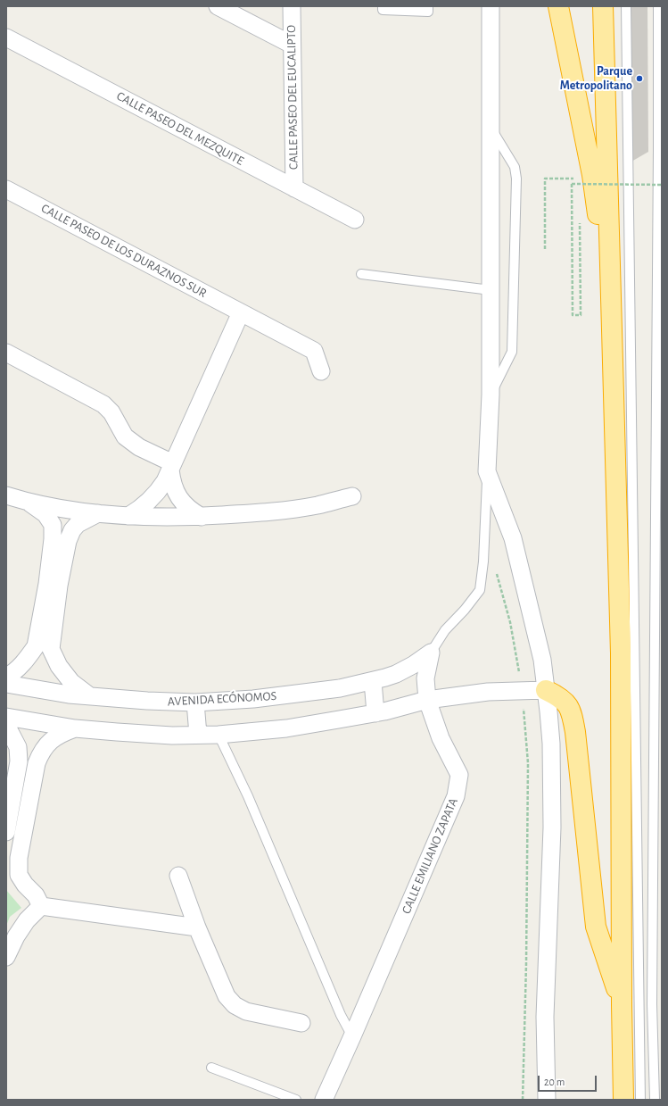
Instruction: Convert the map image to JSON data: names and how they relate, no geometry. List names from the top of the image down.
{
  "streets": {
    "street": [
      "CALLE PASEO DEL EUCALIPTO",
      "CALLE PASEO DEL MEZQUITE",
      "CALLE PASEO DE LOS DURAZNOS SUR",
      "AVENIDA ECÓNOMOS",
      "CALLE EMILIANO ZAPATA"
    ]
  },
  "crossings": [
    ["CALLE PASEO DEL EUCALIPTO", "CALLE PASEO DEL MEZQUITE"],
    ["AVENIDA ECÓNOMOS", "CALLE EMILIANO ZAPATA"]
  ],
  "places": ["Parque Metropolitano"],
  "scale_bar": "20 m"
}
